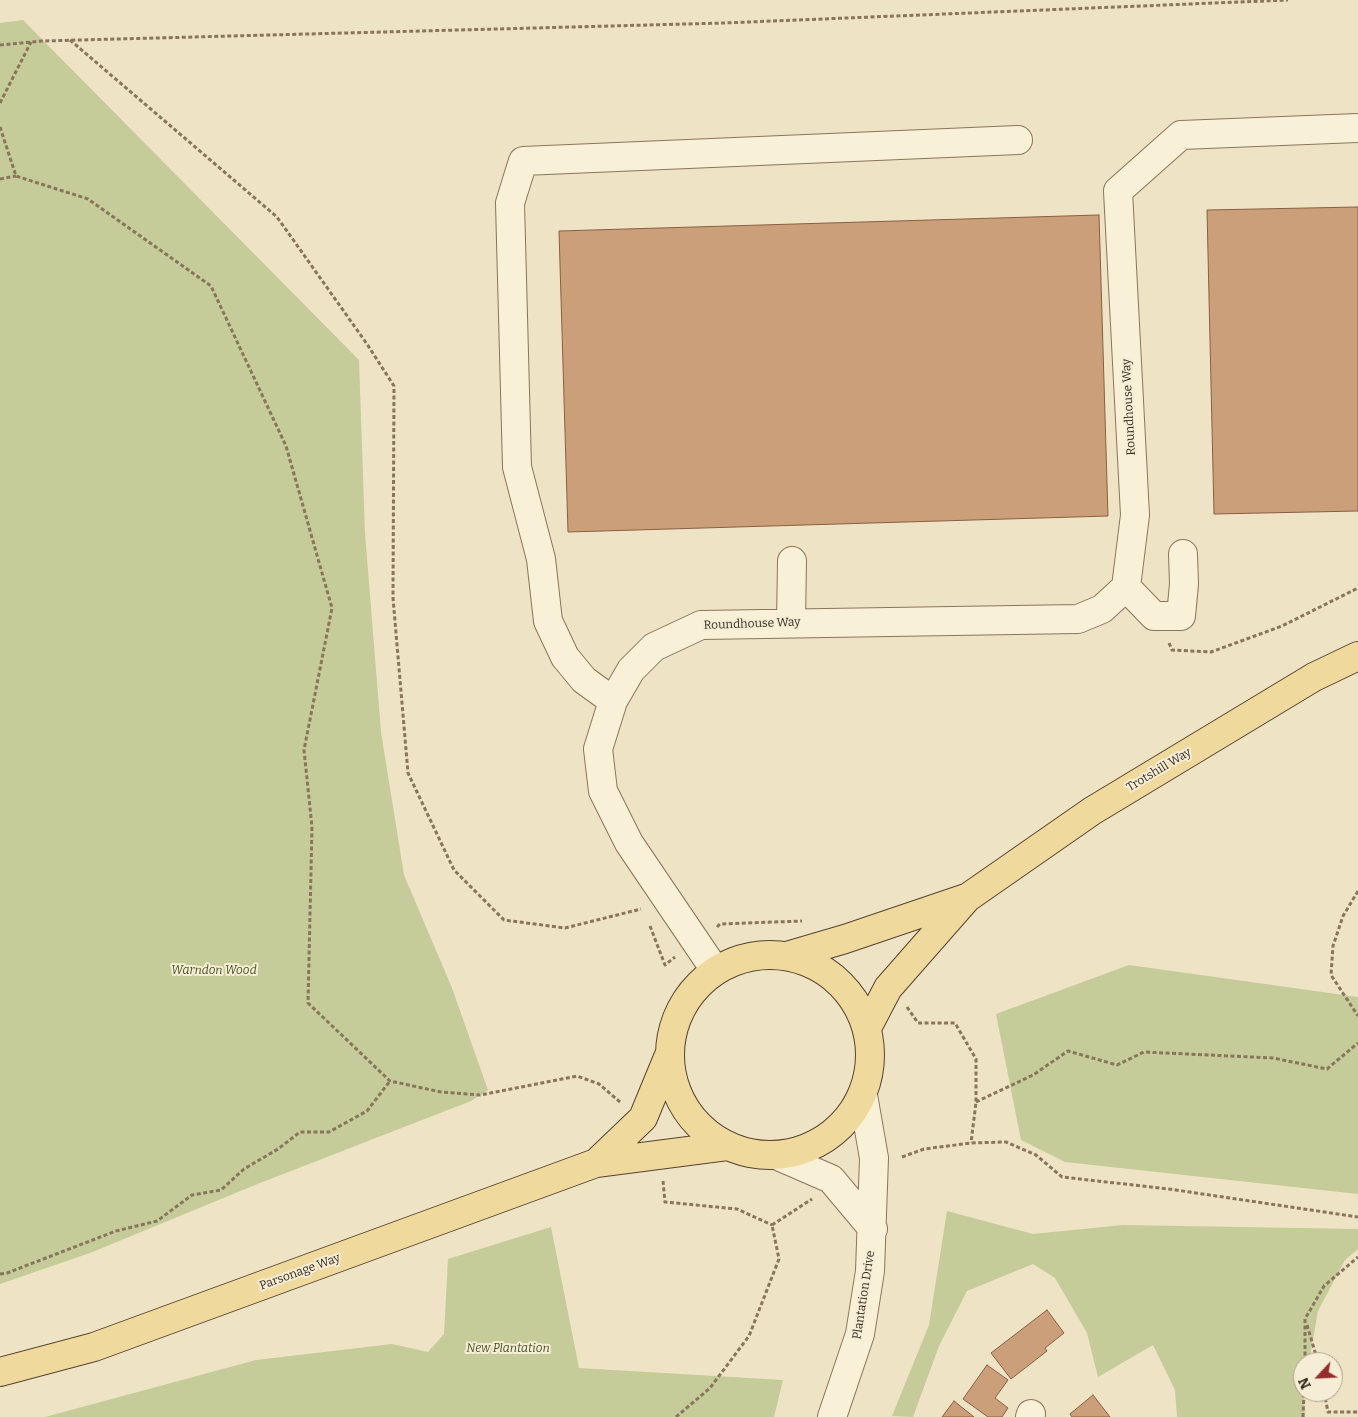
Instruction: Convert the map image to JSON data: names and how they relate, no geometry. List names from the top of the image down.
{
  "streets": {
    "main road": ["Trotshill Way", "Parsonage Way"],
    "street": ["Roundhouse Way", "Plantation Drive"]
  },
  "parks": ["Warndon Wood", "New Plantation"],
  "north": "bottom left"
}
